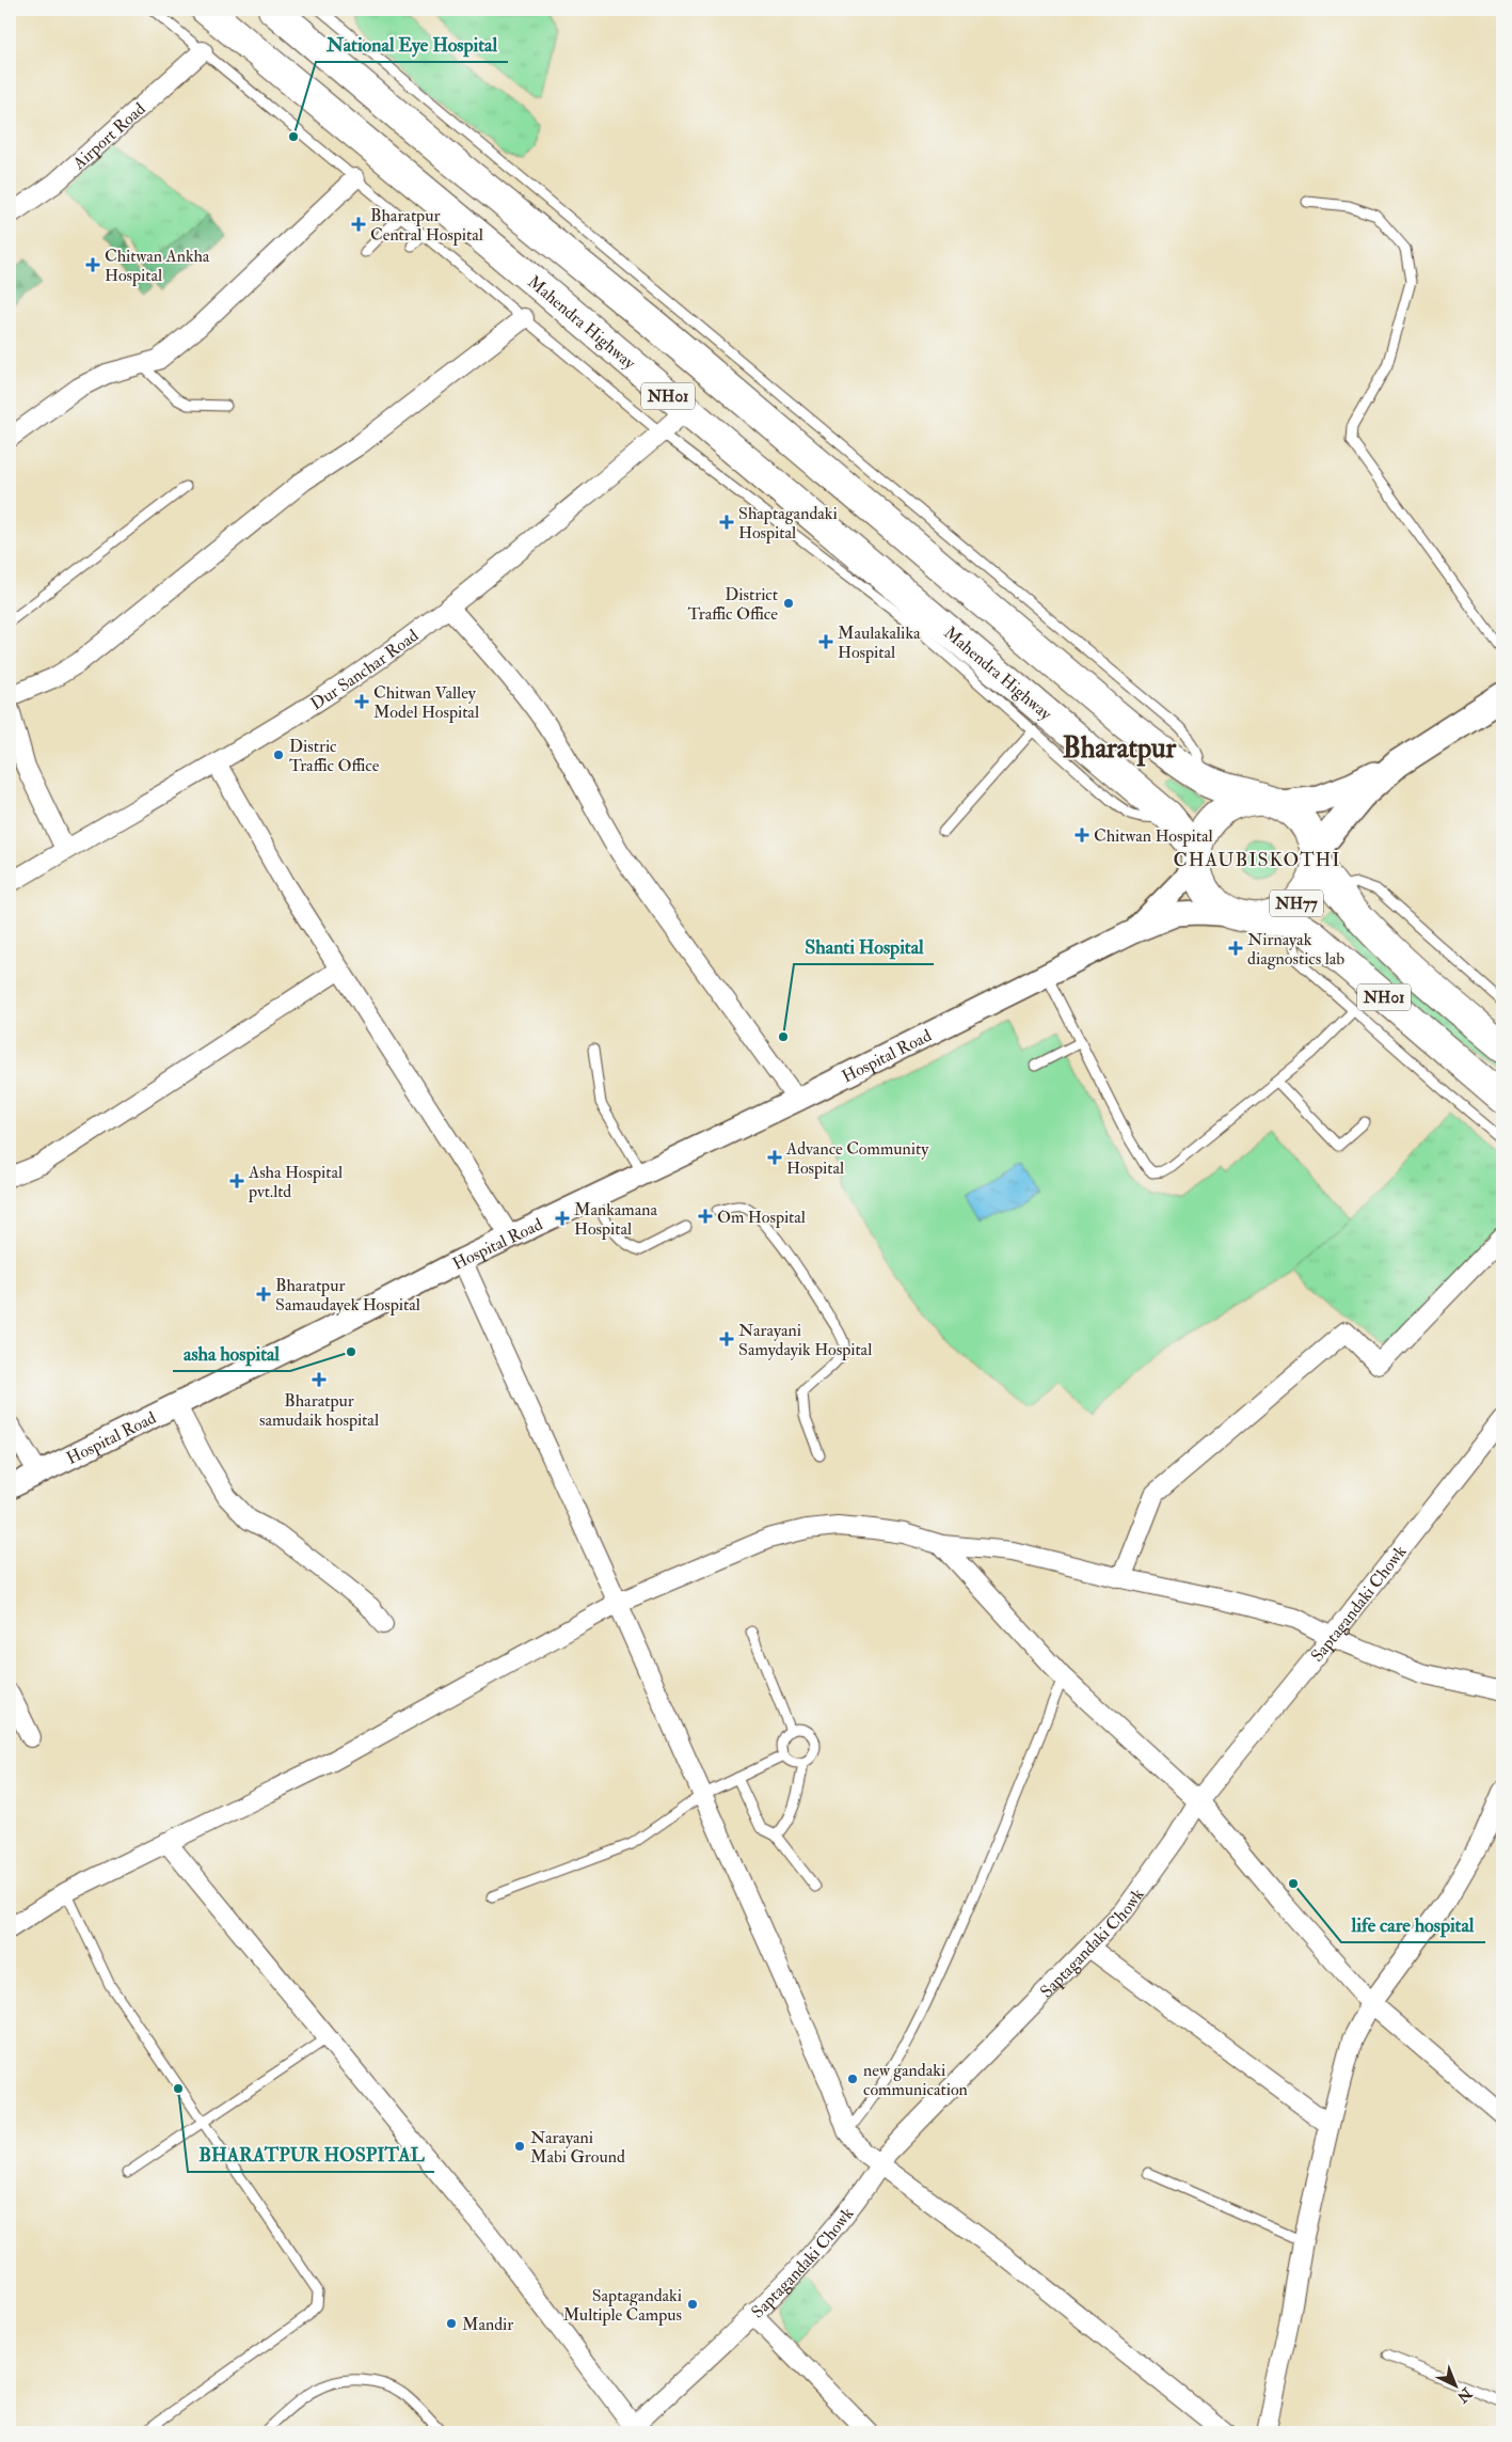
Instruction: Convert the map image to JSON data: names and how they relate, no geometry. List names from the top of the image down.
{
  "streets": {
    "highway": ["Mahendra Highway", "NH01", "NH77"],
    "street": [
      "Airport Road",
      "Dur Sanchar Road",
      "Hospital Road",
      "Saptagandaki Chowk"
    ]
  },
  "crossings": [
    ["Mahendra Highway", "NH01"],
    ["Mahendra Highway", "Dur Sanchar Road"],
    ["Mahendra Highway", "NH77"],
    ["Mahendra Highway", "Hospital Road"],
    ["NH01", "NH77"],
    ["NH01", "Hospital Road"],
    ["NH77", "Hospital Road"]
  ],
  "districts": ["Bharatpur", "CHAUBISKOTHI"],
  "places": {
    "other": [
      "National Eye Hospital",
      "District Traffic Office",
      "Distric Traffic Office",
      "Shanti Hospital",
      "asha hospital",
      "life care hospital",
      "new gandaki communication",
      "BHARATPUR HOSPITAL",
      "Narayani Mabi Ground",
      "Saptagandaki Multiple Campus",
      "Mandir"
    ],
    "health": [
      "Bharatpur Central Hospital",
      "Chitwan Ankha Hospital",
      "Shaptagandaki Hospital",
      "Maulakalika Hospital",
      "Chitwan Valley Model Hospital",
      "Chitwan Hospital",
      "Nirnayak diagnostics lab",
      "Advance Community Hospital",
      "Asha Hospital pvt.ltd",
      "Om Hospital",
      "Mankamana Hospital",
      "Bharatpur Samaudayek Hospital",
      "Narayani Samydayik Hospital",
      "Bharatpur samudaik hospital"
    ]
  },
  "north": "bottom right"
}
